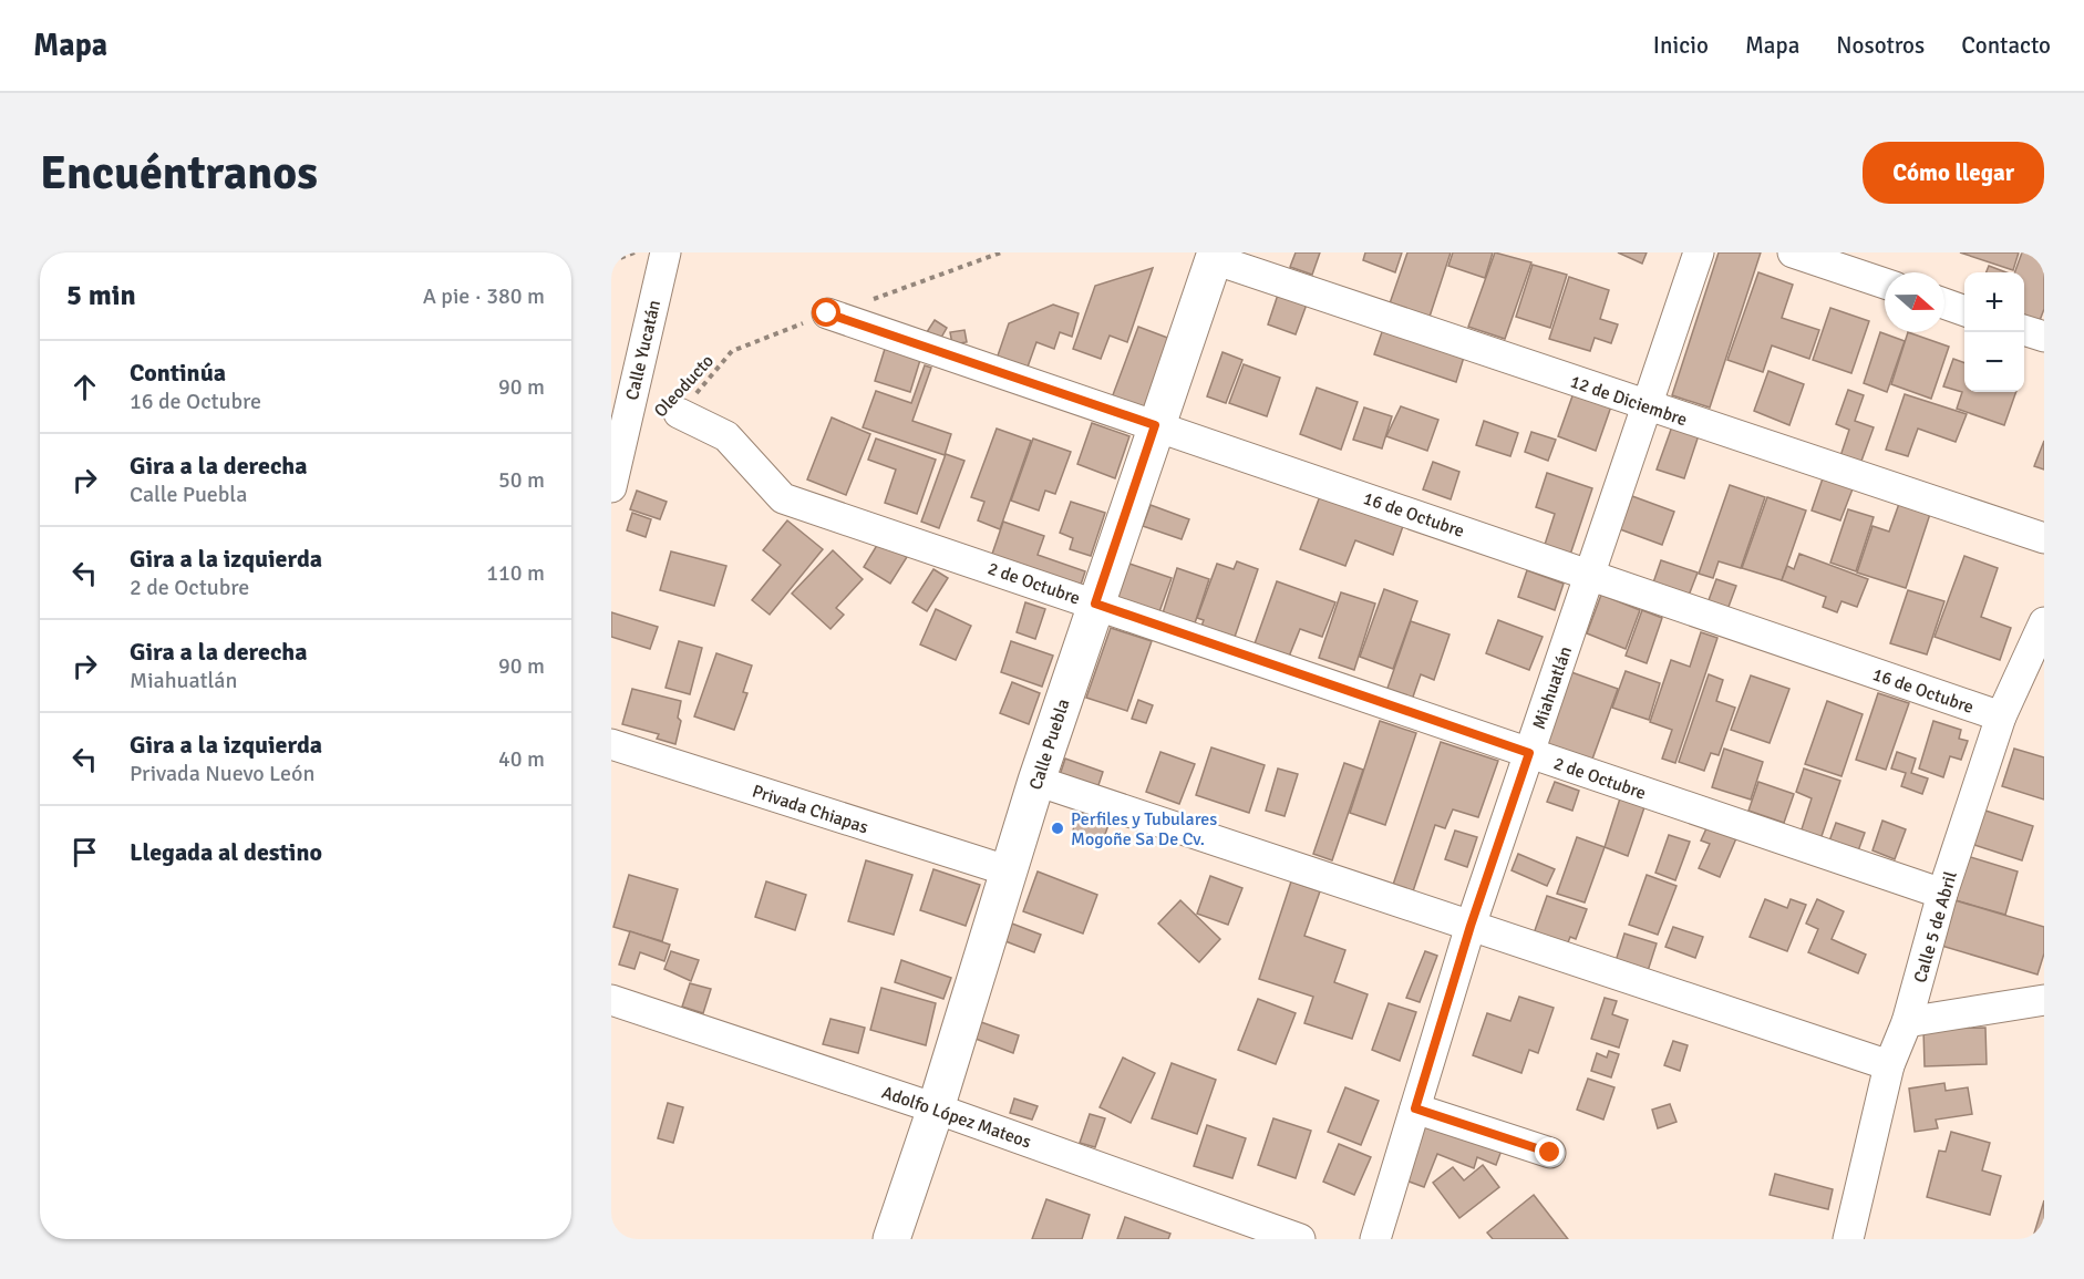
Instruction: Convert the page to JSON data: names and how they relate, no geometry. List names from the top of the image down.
{
  "streets": {
    "street": [
      "Calle Yucatán",
      "12 de Diciembre",
      "16 de Octubre",
      "2 de Octubre",
      "Miahuatlán",
      "Calle Puebla",
      "Privada Chiapas",
      "Calle 5 de Abril",
      "Adolfo López Mateos"
    ],
    "path": ["Oleoducto"]
  },
  "crossings": [
    ["Oleoducto", "16 de Octubre"],
    ["Oleoducto", "2 de Octubre"],
    ["12 de Diciembre", "Miahuatlán"],
    ["12 de Diciembre", "Calle Puebla"],
    ["16 de Octubre", "Miahuatlán"],
    ["16 de Octubre", "Calle Puebla"],
    ["16 de Octubre", "Calle 5 de Abril"],
    ["2 de Octubre", "Miahuatlán"],
    ["2 de Octubre", "Calle Puebla"],
    ["2 de Octubre", "Calle 5 de Abril"],
    ["Calle Puebla", "Privada Chiapas"],
    ["Calle Puebla", "Adolfo López Mateos"]
  ],
  "places": ["Perfiles y Tubulares Mogoñe Sa De Cv."],
  "north": "right",
  "page": {
    "header": "Mapa",
    "nav": [
      "Inicio",
      "Mapa",
      "Nosotros",
      "Contacto"
    ],
    "buttons": "Cómo llegar",
    "title": "Encuéntranos",
    "heading": ["5 min", "A pie · 380 m"],
    "map_buttons": ["+", "−"],
    "list": [
      ["Continúa", "16 de Octubre", "90 m"],
      ["Gira a la derecha", "Calle Puebla", "50 m"],
      ["Gira a la izquierda", "2 de Octubre", "110 m"],
      ["Gira a la derecha", "Miahuatlán", "90 m"],
      ["Gira a la izquierda", "Privada Nuevo León", "40 m"],
      "Llegada al destino"
    ]
  }
}
